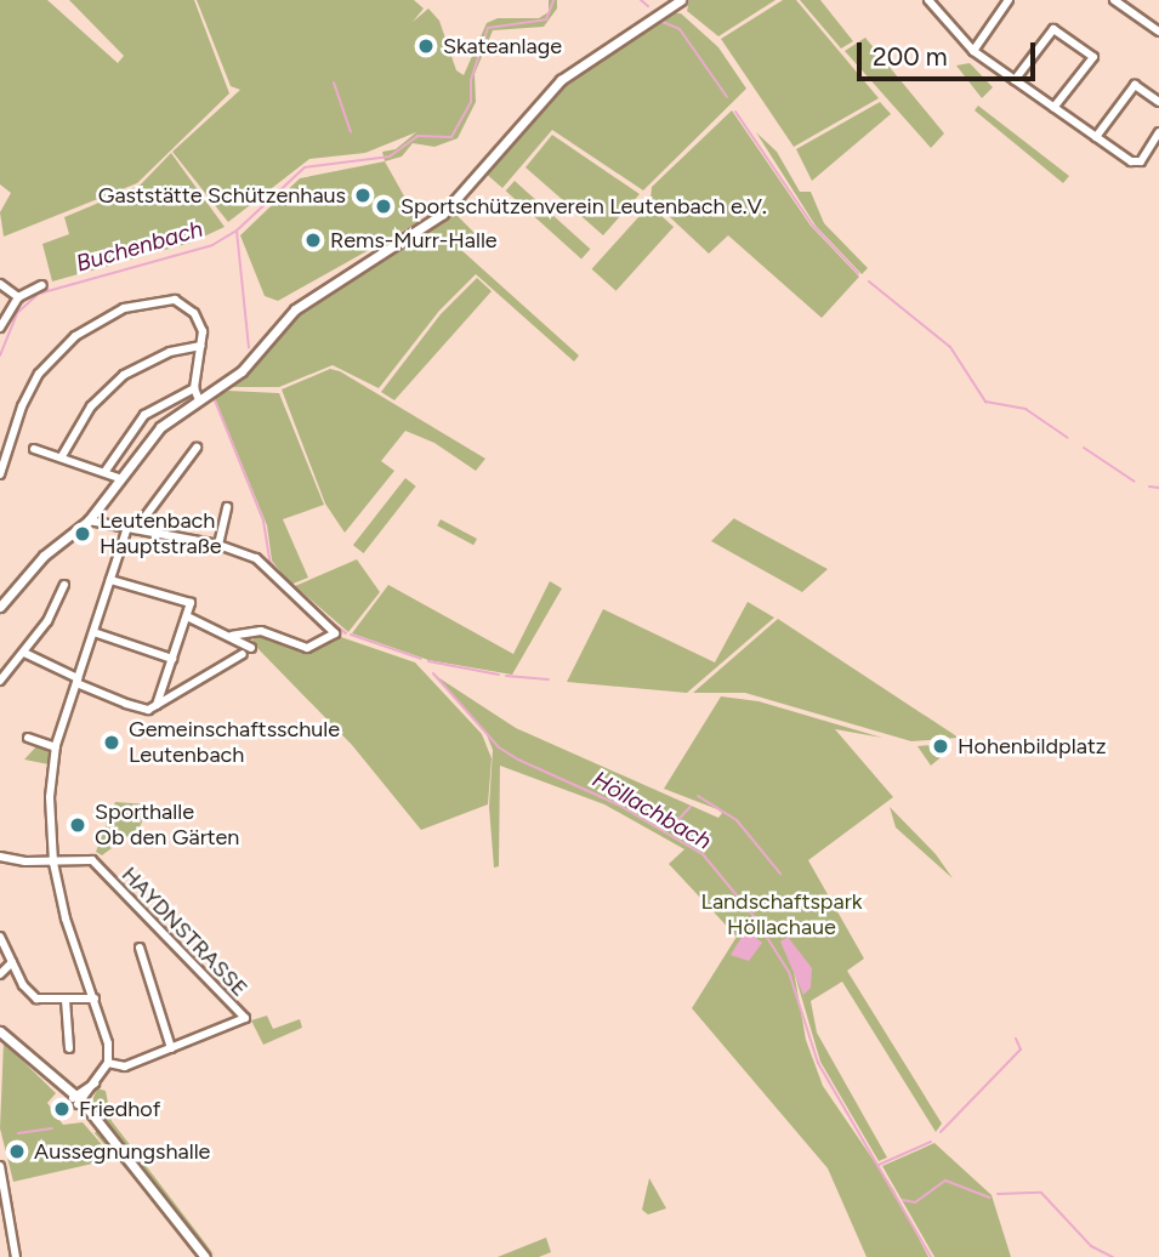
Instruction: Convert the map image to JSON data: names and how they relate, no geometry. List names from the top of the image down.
{
  "streets": {
    "street": ["HAYDNSTRASSE"]
  },
  "water": ["Buchenbach", "Höllachbach"],
  "parks": ["Landschaftspark Höllachaue"],
  "places": [
    "Skateanlage",
    "Gaststätte Schützenhaus",
    "Sportschützenverein Leutenbach e.V.",
    "Rems-Murr-Halle",
    "Leutenbach Hauptstraße",
    "Gemeinschaftsschule Leutenbach",
    "Hohenbildplatz",
    "Sporthalle Ob den Gärten",
    "Friedhof",
    "Aussegnungshalle"
  ],
  "scale_bar": "200 m"
}
